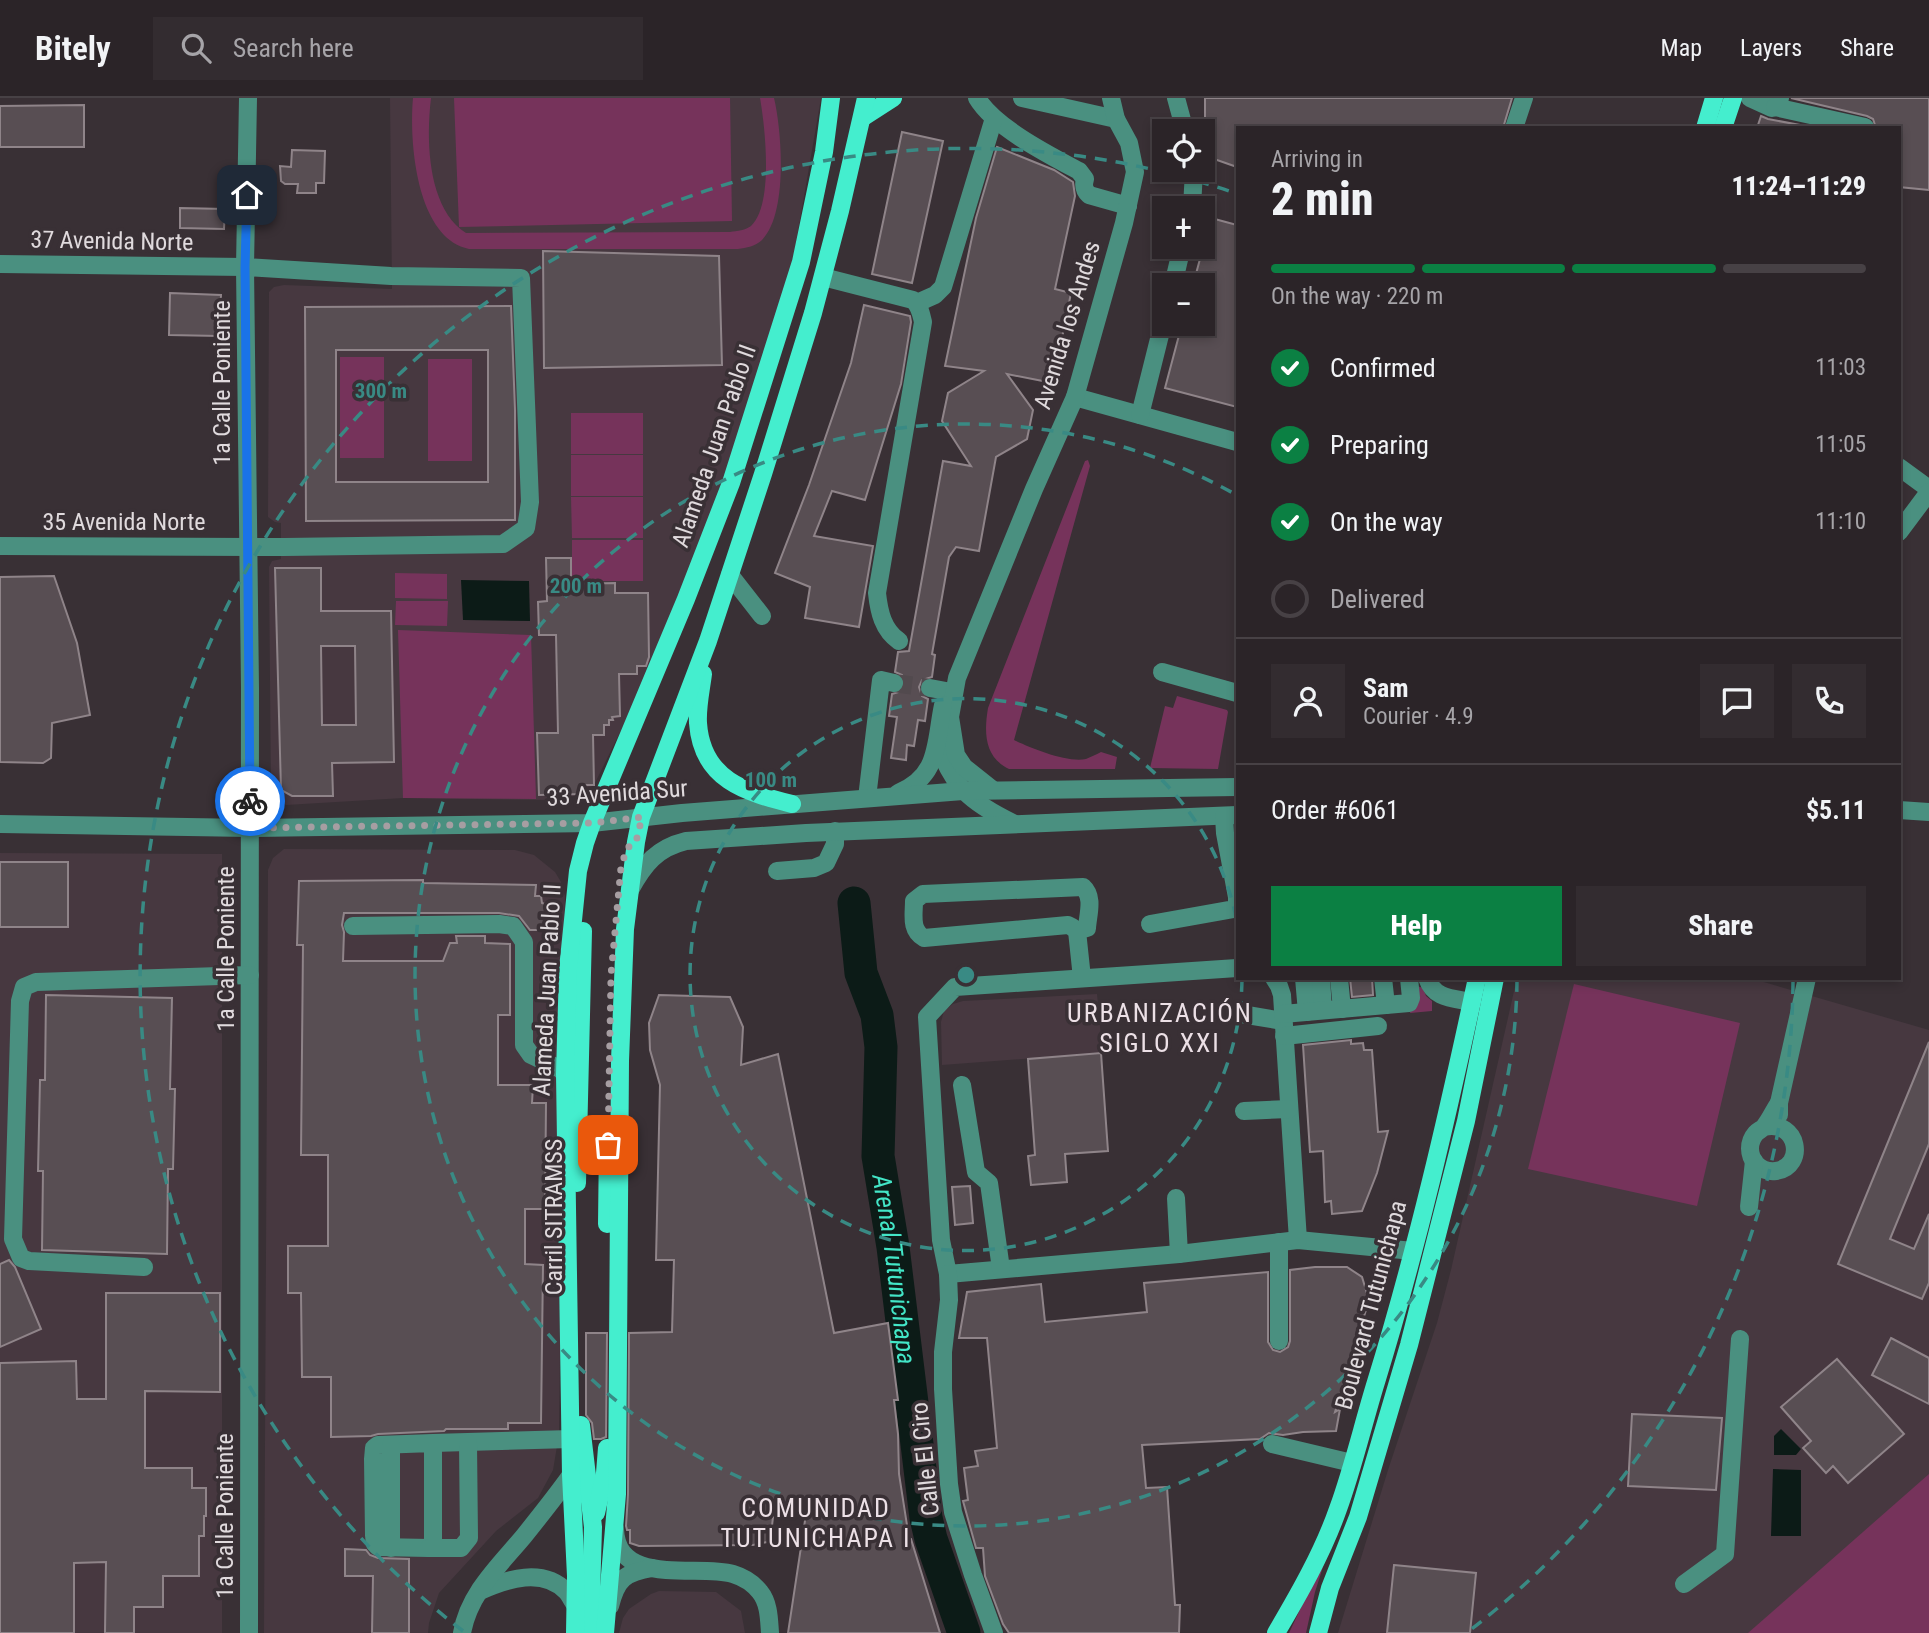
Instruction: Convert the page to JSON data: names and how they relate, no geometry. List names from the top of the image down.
{
  "streets": {
    "main road": ["Alameda Juan Pablo II", "Carril SITRAMSS", "Boulevard Tutunichapa"],
    "street": [
      "37 Avenida Norte",
      "Avenida los Andes",
      "1a Calle Poniente",
      "35 Avenida Norte",
      "33 Avenida Sur",
      "Calle El Ciro"
    ]
  },
  "crossings": [
    ["37 Avenida Norte", "1a Calle Poniente"],
    ["37 Avenida Norte", "35 Avenida Norte"],
    ["Avenida los Andes", "33 Avenida Sur"],
    ["1a Calle Poniente", "35 Avenida Norte"],
    ["1a Calle Poniente", "33 Avenida Sur"],
    ["Alameda Juan Pablo II", "33 Avenida Sur"],
    ["Alameda Juan Pablo II", "Carril SITRAMSS"],
    ["33 Avenida Sur", "Carril SITRAMSS"]
  ],
  "districts": ["URBANIZACIÓN SIGLO XXI", "COMUNIDAD TUTUNICHAPA I"],
  "water": ["Arenal Tutunichapa"],
  "page": {
    "header": "Bitely",
    "search": "Search here",
    "nav": ["Map", "Layers", "Share"],
    "map_buttons": ["+", "−"],
    "heading": ["2 min", "Arriving in", "11:24–11:29"],
    "panel": [
      "Sam",
      "Courier · 4.9",
      "Order #6061",
      "$5.11"
    ],
    "bar": "On the way · 220 m",
    "list": [
      ["Confirmed", "11:03"],
      ["Preparing", "11:05"],
      ["On the way", "11:10"],
      "Delivered"
    ],
    "buttons": ["Help", "Share"]
  },
  "rings": ["300 m", "200 m", "100 m"]
}
